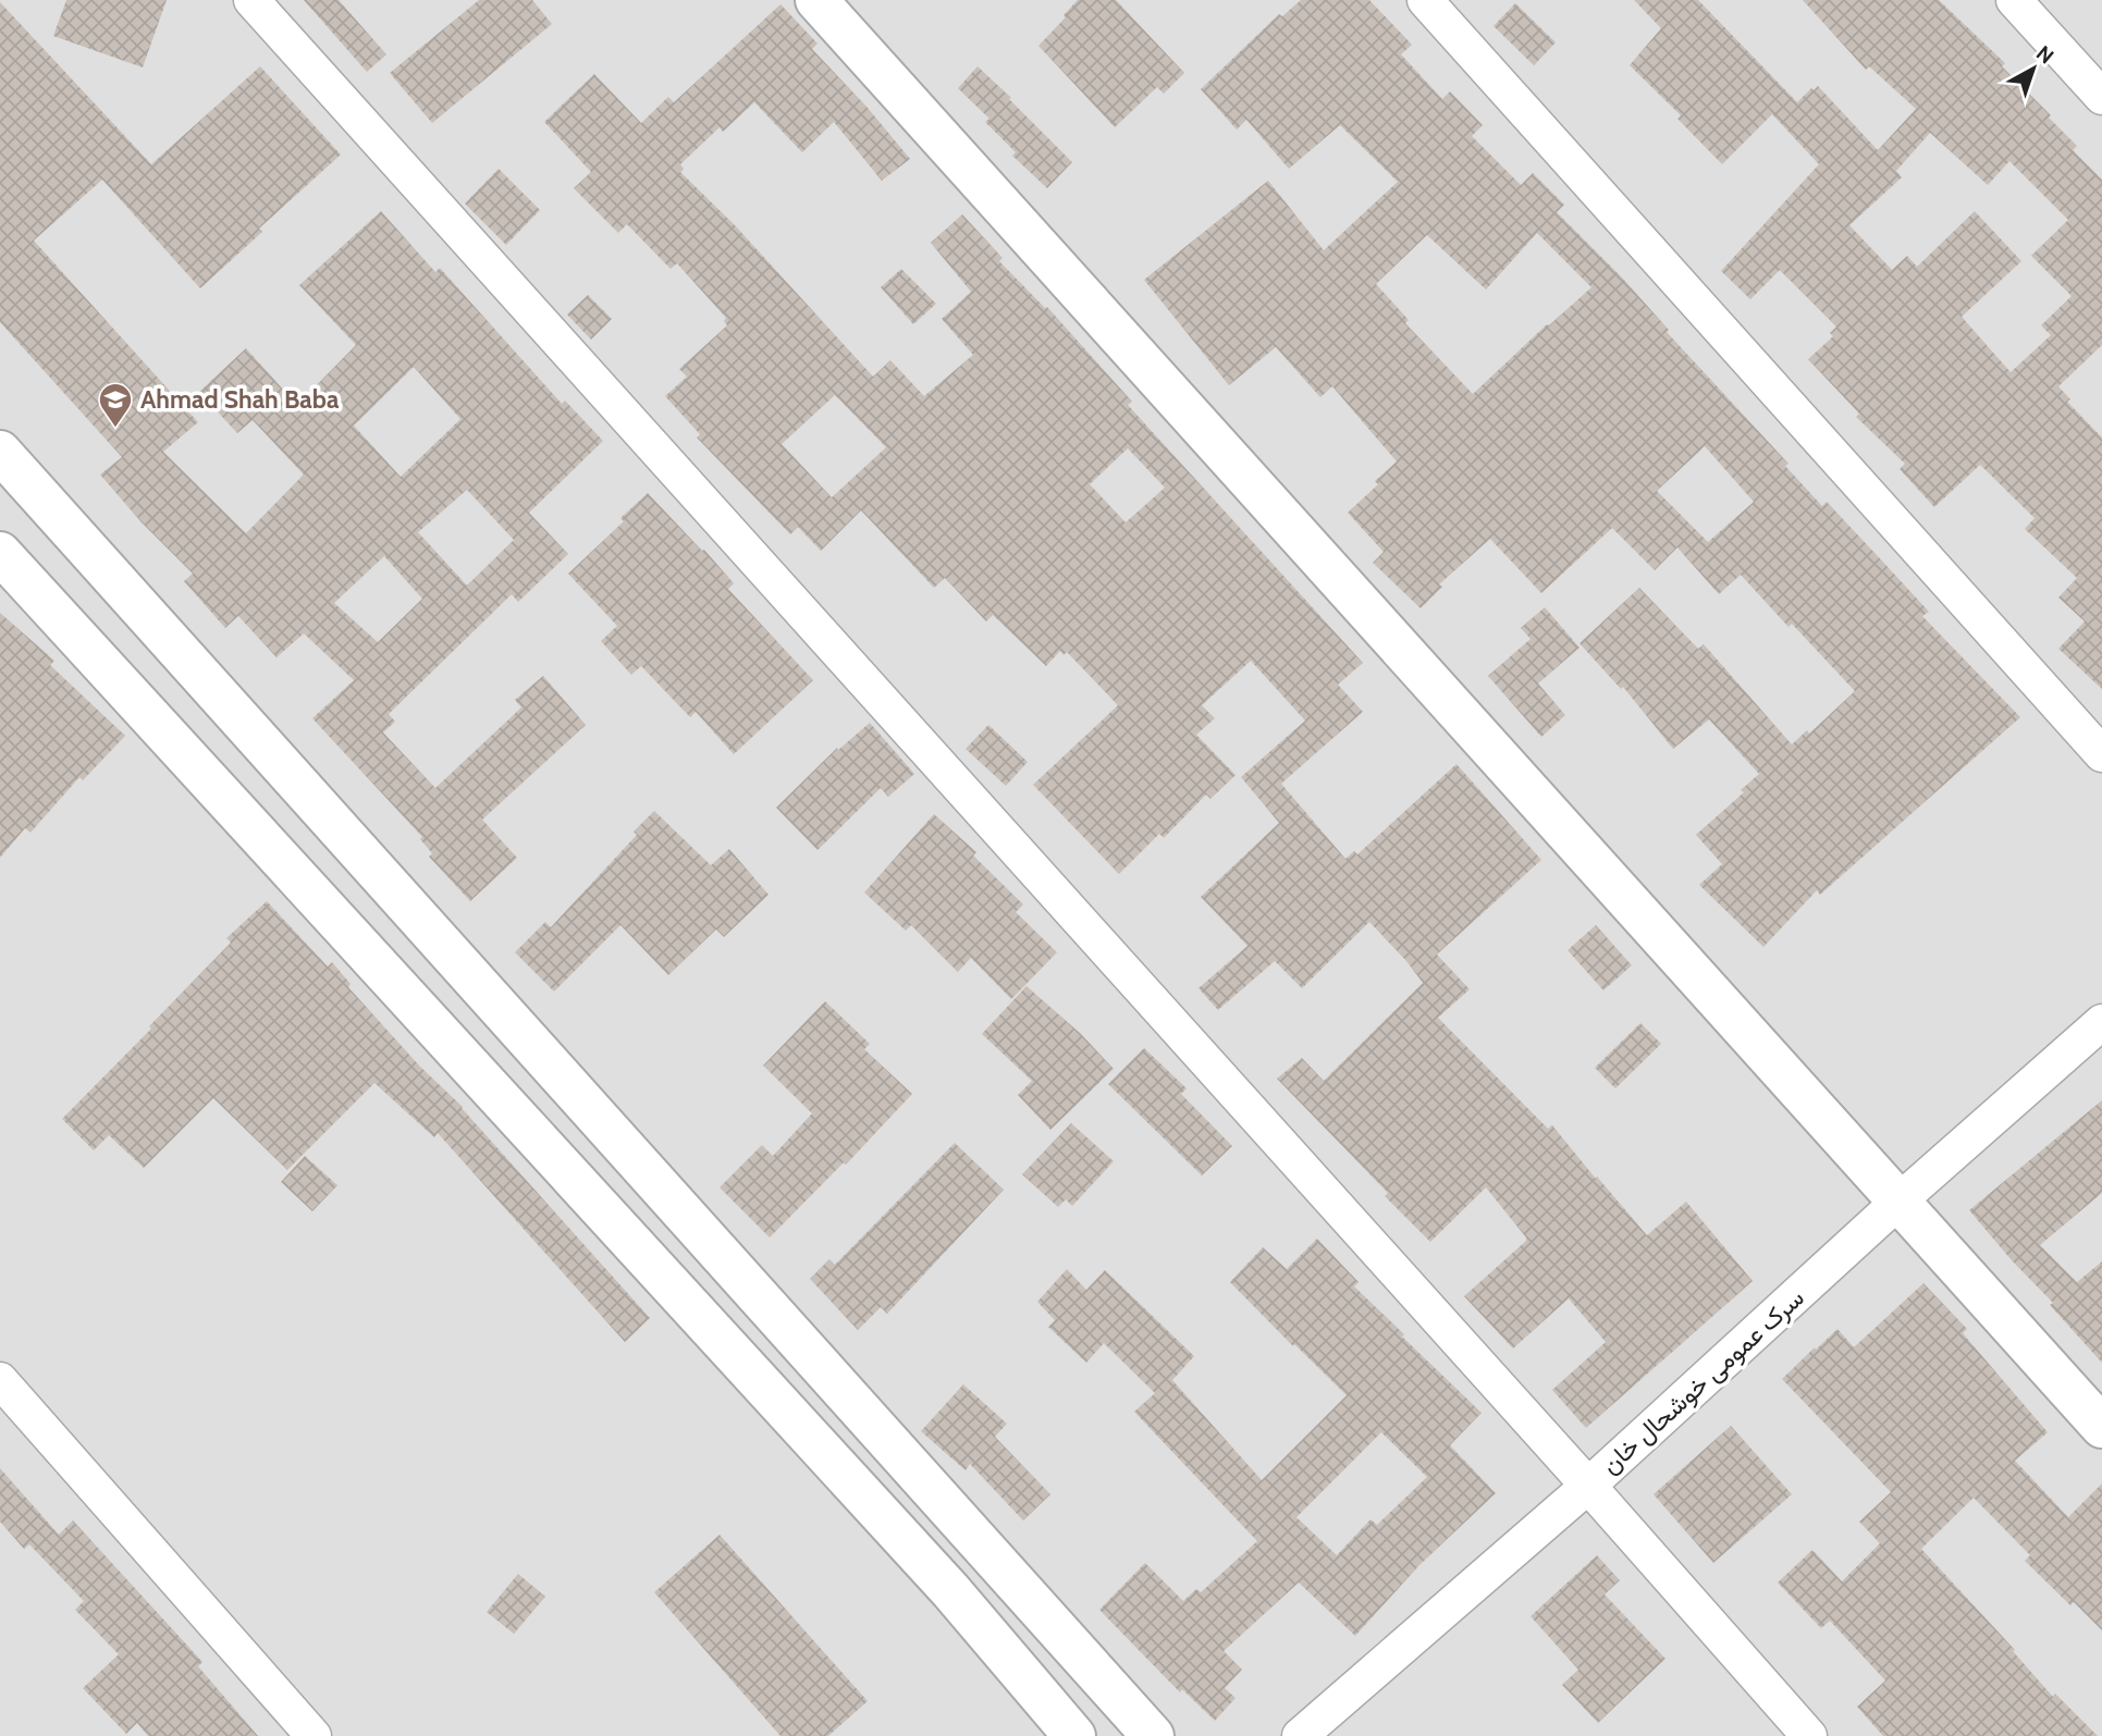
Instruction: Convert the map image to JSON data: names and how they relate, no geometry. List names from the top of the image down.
{
  "streets": {
    "street": ["سرک عمومی خوشحال خان"]
  },
  "places": {
    "school or university": ["Ahmad Shah Baba"]
  },
  "north": "top right"
}
